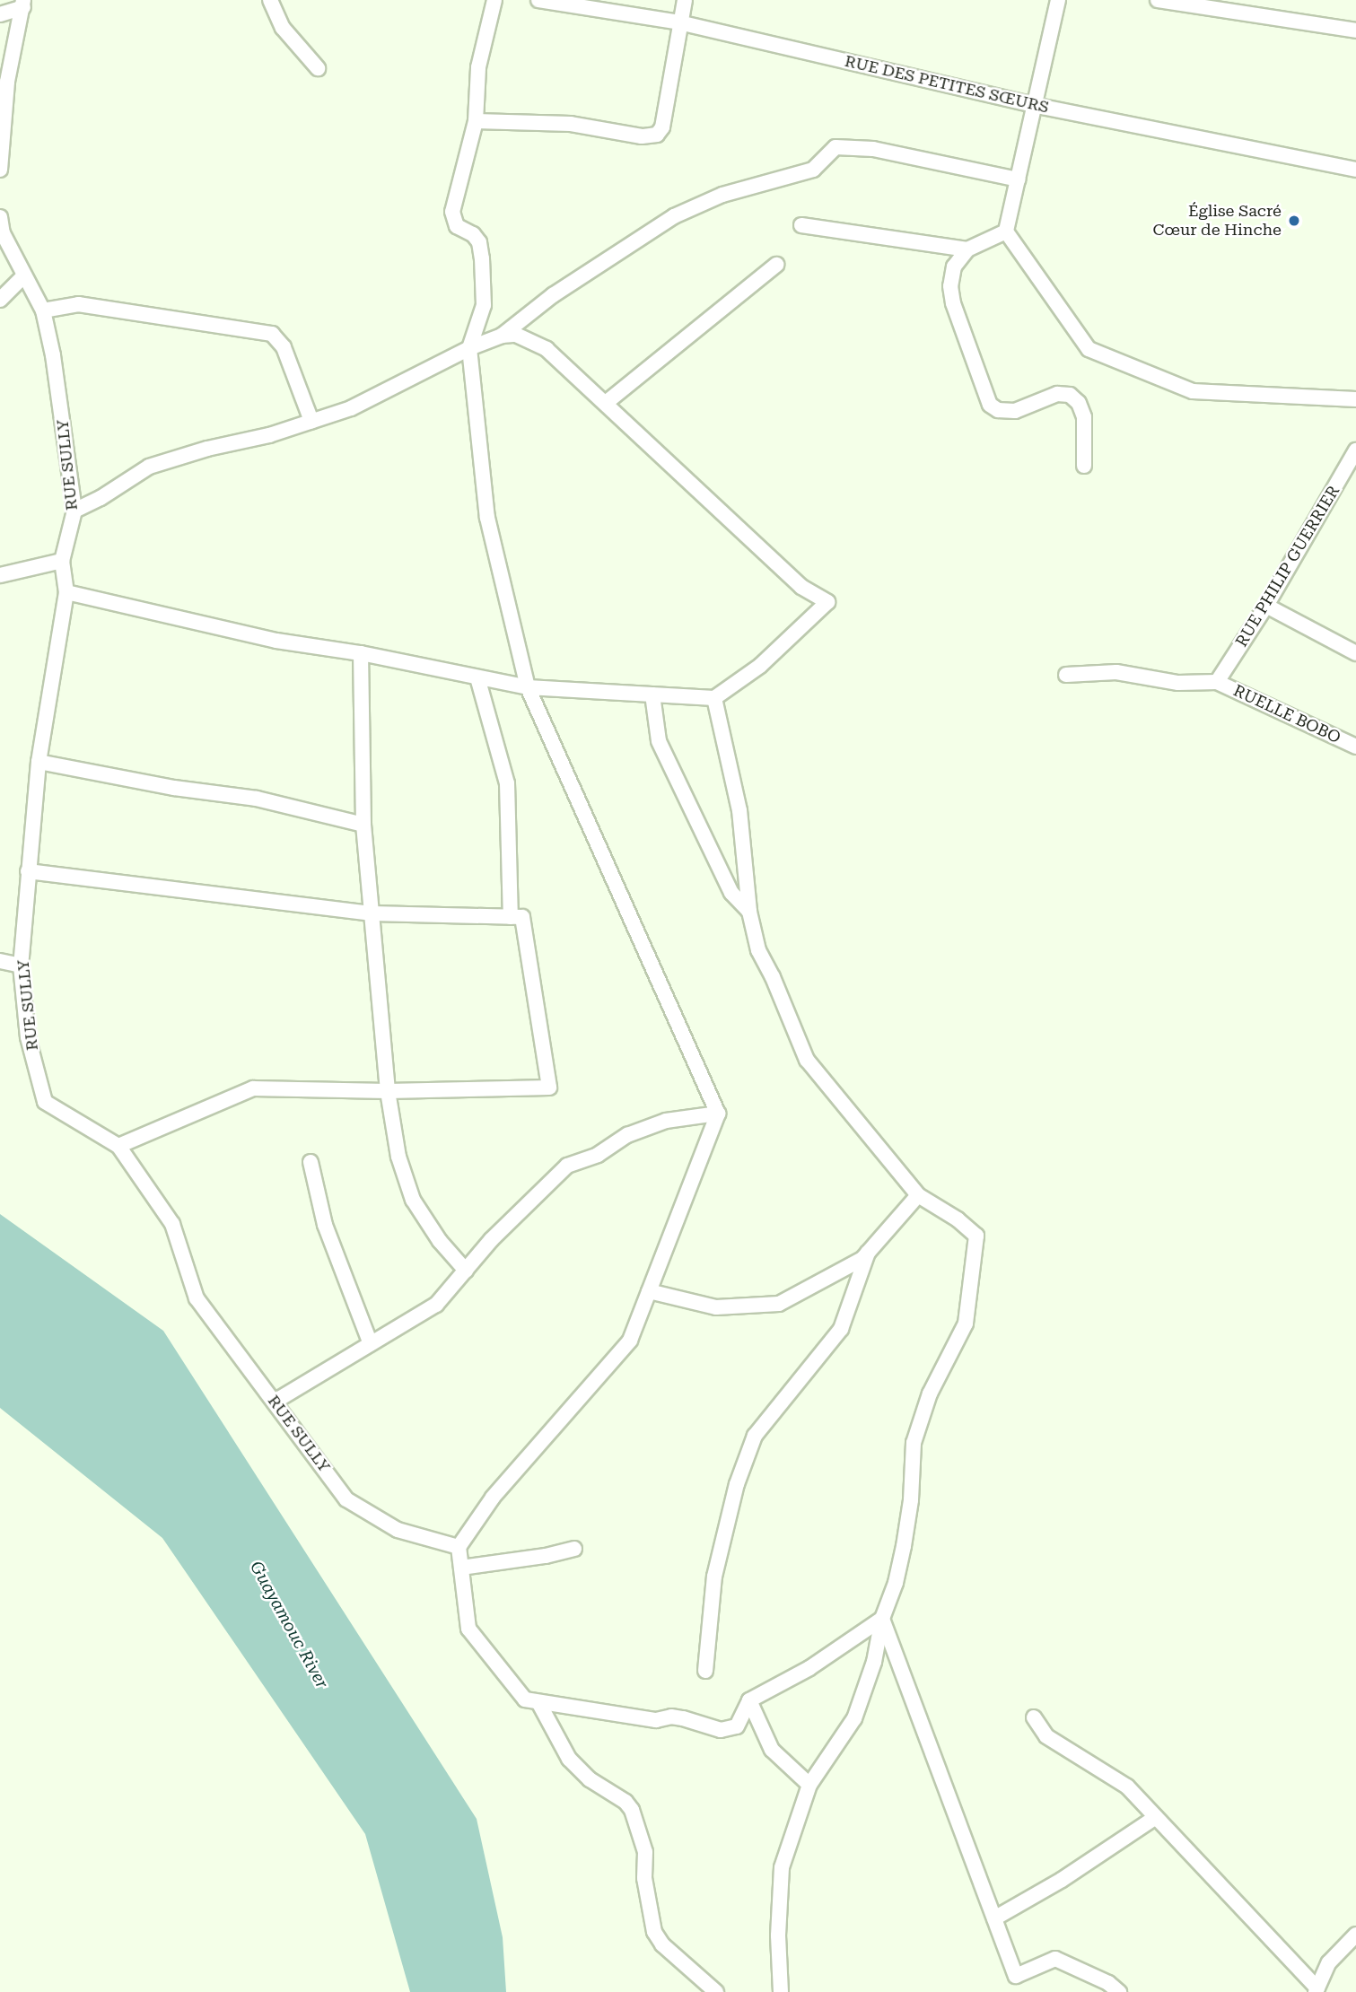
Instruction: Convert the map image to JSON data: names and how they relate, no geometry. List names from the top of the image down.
{
  "streets": {
    "street": [
      "RUE DES PETITES SŒURS",
      "RUE SULLY",
      "RUE PHILIP GUERRIER",
      "RUELLE BOBO"
    ]
  },
  "crossings": [
    ["RUE PHILIP GUERRIER", "RUELLE BOBO"]
  ],
  "water": ["Guayamouc River"],
  "places": ["Église Sacré Cœur de Hinche"]
}
